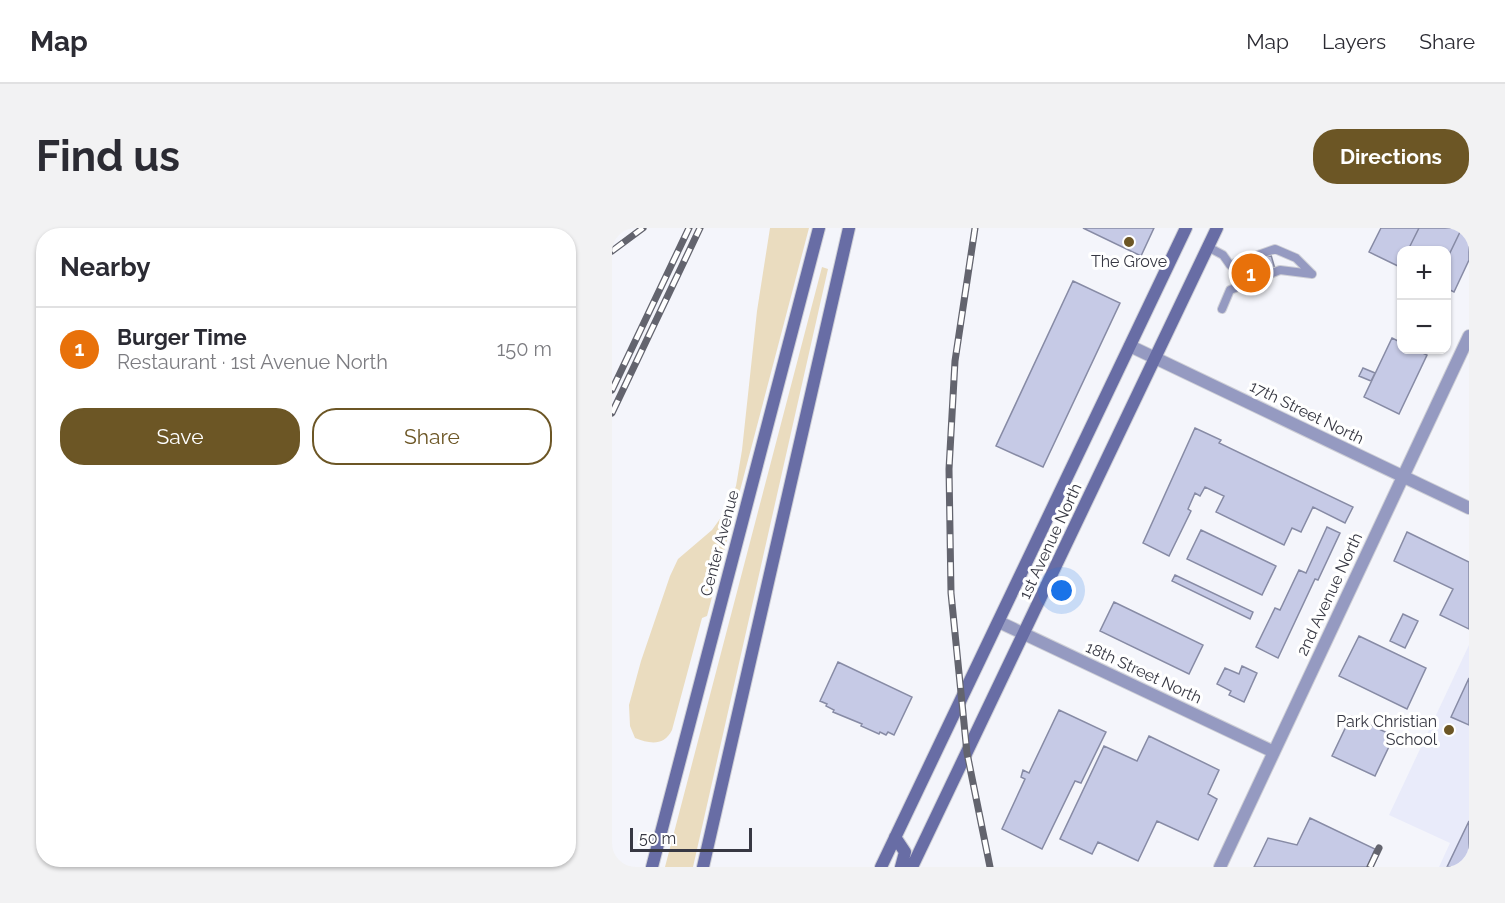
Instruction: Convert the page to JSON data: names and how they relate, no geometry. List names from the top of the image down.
{
  "streets": {
    "main road": ["1st Avenue North", "Center Avenue"],
    "street": ["17th Street North", "2nd Avenue North", "18th Street North"]
  },
  "crossings": [
    ["17th Street North", "1st Avenue North"],
    ["17th Street North", "2nd Avenue North"],
    ["1st Avenue North", "18th Street North"],
    ["2nd Avenue North", "18th Street North"]
  ],
  "places": ["The Grove", "Park Christian School"],
  "scale_bar": "50 m",
  "page": {
    "header": "Map",
    "nav": ["Map", "Layers", "Share"],
    "buttons": [
      "Directions",
      ["Save", "Share"]
    ],
    "title": "Find us",
    "heading": "Nearby",
    "map_buttons": ["+", "−"],
    "pins": "1",
    "list": [
      {
        "mark": "1",
        "name": "Burger Time",
        "note": "Restaurant · 1st Avenue North",
        "value": "150 m"
      }
    ],
    "scale": "50 m"
  }
}
